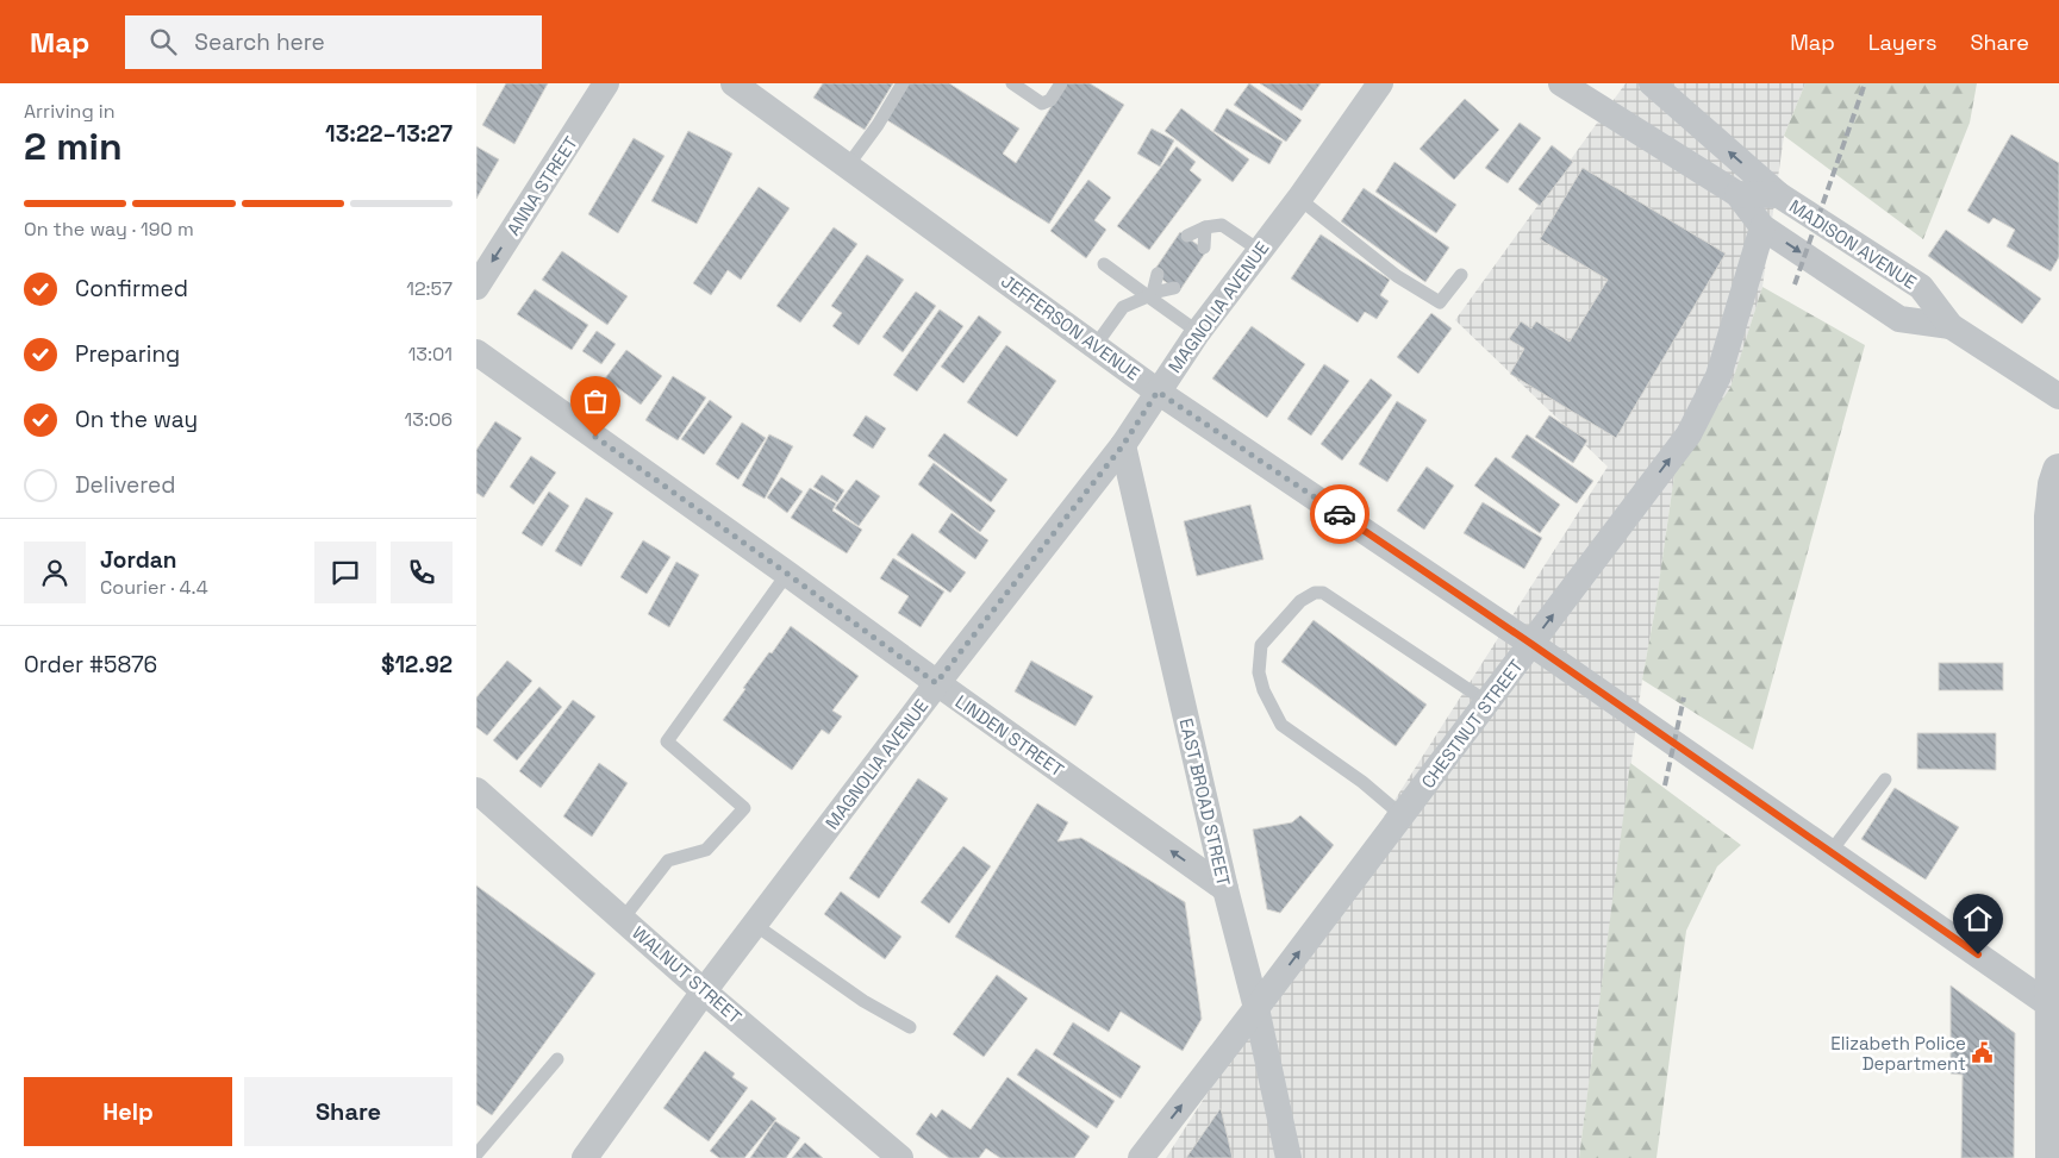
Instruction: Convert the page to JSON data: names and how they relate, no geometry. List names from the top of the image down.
{
  "streets": {
    "street": [
      "ANNA STREET",
      "MADISON AVENUE",
      "MAGNOLIA AVENUE",
      "JEFFERSON AVENUE",
      "CHESTNUT STREET",
      "LINDEN STREET",
      "EAST BROAD STREET",
      "WALNUT STREET"
    ]
  },
  "crossings": [
    ["MADISON AVENUE", "CHESTNUT STREET"],
    ["MAGNOLIA AVENUE", "JEFFERSON AVENUE"],
    ["MAGNOLIA AVENUE", "LINDEN STREET"],
    ["MAGNOLIA AVENUE", "EAST BROAD STREET"],
    ["MAGNOLIA AVENUE", "WALNUT STREET"],
    ["JEFFERSON AVENUE", "CHESTNUT STREET"],
    ["CHESTNUT STREET", "EAST BROAD STREET"],
    ["LINDEN STREET", "EAST BROAD STREET"]
  ],
  "one_way": ["ANNA STREET", "CHESTNUT STREET", "LINDEN STREET"],
  "places": {
    "public building": ["Elizabeth Police Department"]
  },
  "page": {
    "header": "Map",
    "search": "Search here",
    "nav": ["Map", "Layers", "Share"],
    "heading": ["2 min", "Arriving in", "13:22–13:27"],
    "panel": [
      "Jordan",
      "Courier · 4.4",
      "Order #5876",
      "$12.92"
    ],
    "bar": "On the way · 190 m",
    "list": [
      ["Confirmed", "12:57"],
      ["Preparing", "13:01"],
      ["On the way", "13:06"],
      "Delivered"
    ],
    "buttons": ["Help", "Share"]
  }
}
